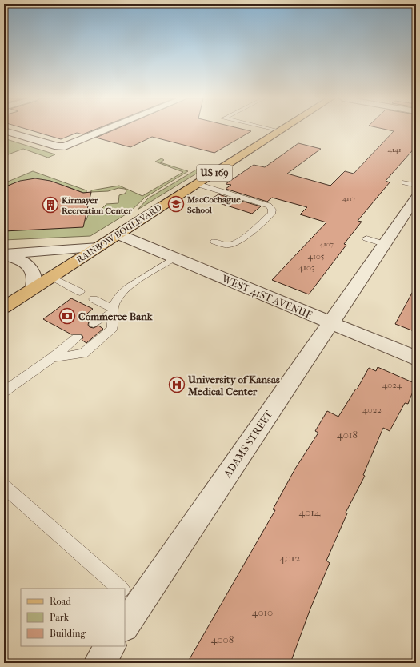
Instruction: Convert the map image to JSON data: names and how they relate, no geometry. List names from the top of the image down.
{
  "streets": {
    "main road": ["US 169", "RAINBOW BOULEVARD"],
    "street": ["WEST 41ST AVENUE", "ADAMS STREET"]
  },
  "crossings": [
    ["RAINBOW BOULEVARD", "WEST 41ST AVENUE"],
    ["WEST 41ST AVENUE", "ADAMS STREET"]
  ],
  "places": {
    "school or university": ["MacCochague School"],
    "building": ["Kirmayer Recreation Center"],
    "bank": ["Commerce Bank"],
    "hospital": ["University of Kansas Medical Center"]
  },
  "house_numbers": [
    "4141",
    "4117",
    "4107",
    "4105",
    "4103",
    "4024",
    "4022",
    "4018",
    "4014",
    "4012",
    "4010",
    "4008"
  ],
  "legend": ["Road", "Park", "Building"]
}
